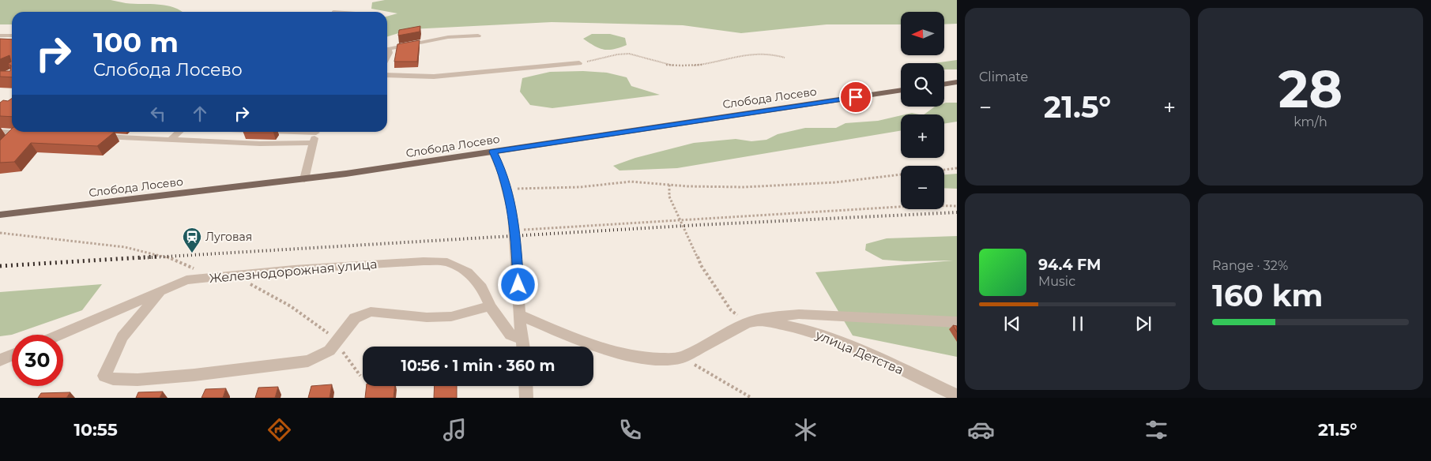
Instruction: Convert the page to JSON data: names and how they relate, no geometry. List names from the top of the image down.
{
  "streets": {
    "main road": ["Слобода Лосево"],
    "street": ["Железнодорожная улица", "улица Детства"]
  },
  "places": {
    "station": ["Луговая"]
  },
  "north": "left",
  "page": {
    "tile": [
      "Climate",
      ["28", "km/h"],
      ["Range · 32%", "160 km"]
    ],
    "map_buttons": ["+", "−"],
    "turn": ["100 m", "Слобода Лосево"],
    "heat": ["−", "21.5°", "+"],
    "song": ["94.4 FM", "Music"],
    "limit": "30",
    "trip": "10:56 · 1 min · 360 m",
    "tabs": ["10:55", "21.5°"]
  }
}
